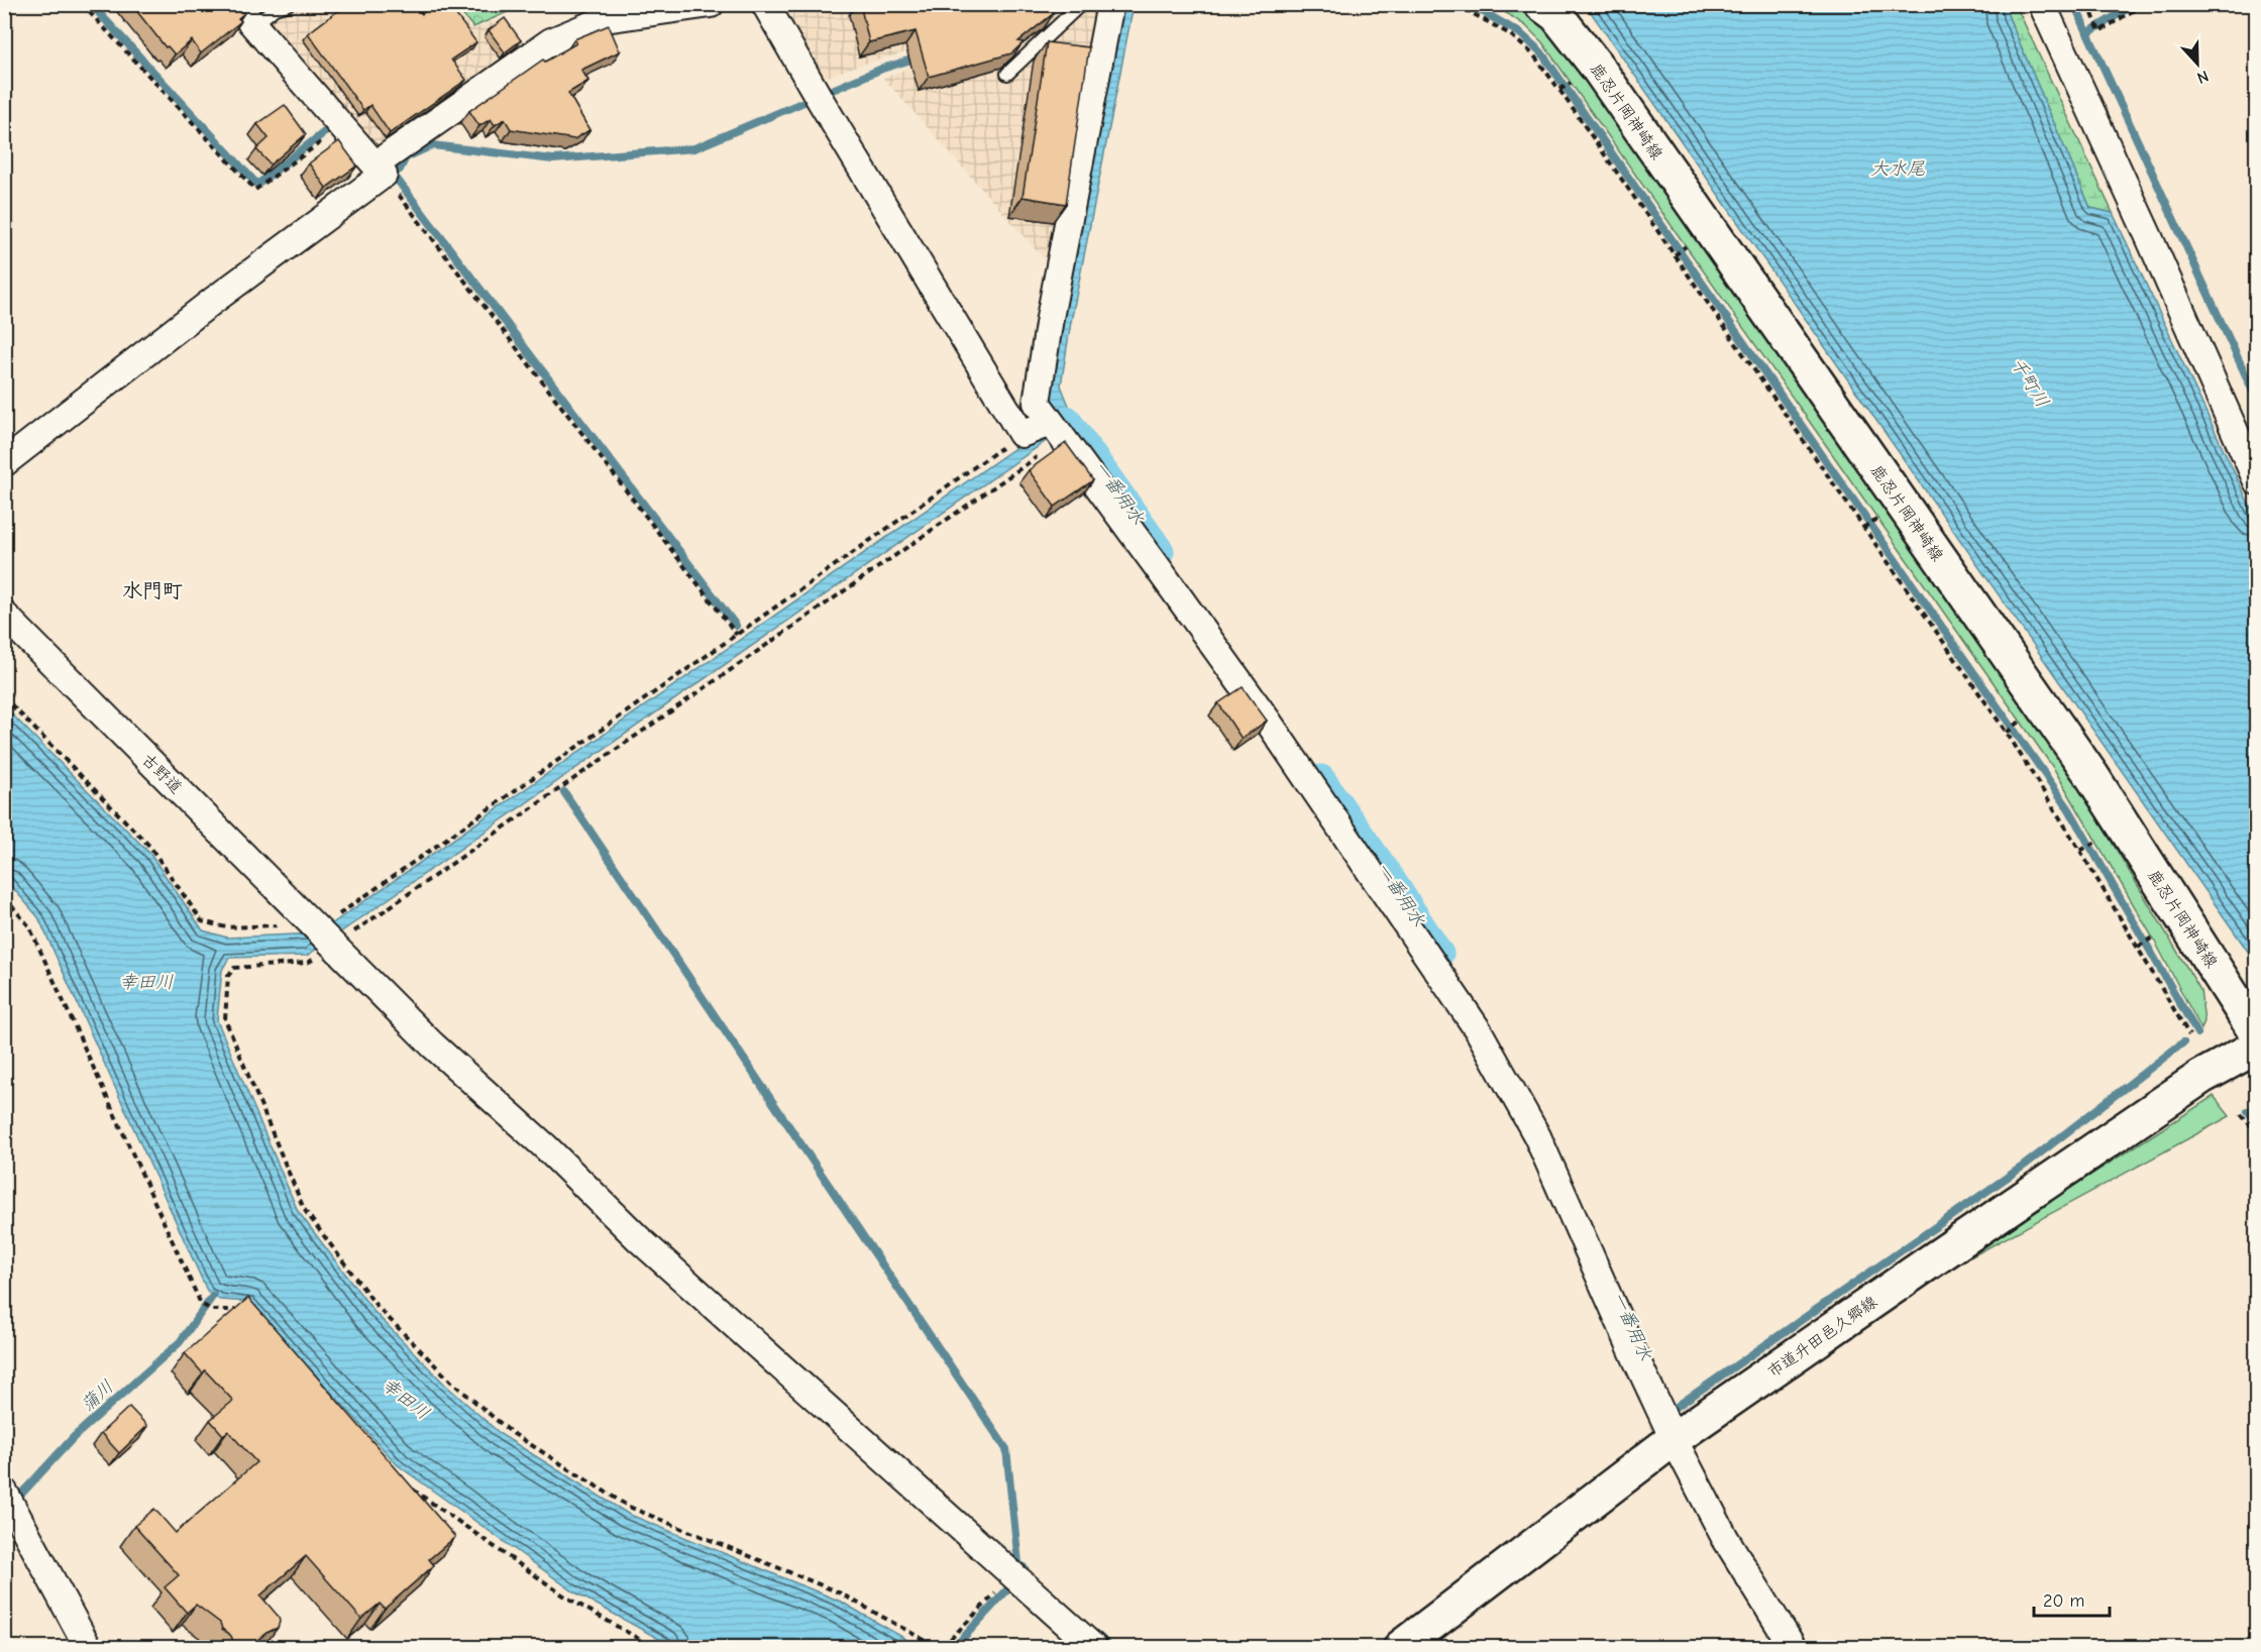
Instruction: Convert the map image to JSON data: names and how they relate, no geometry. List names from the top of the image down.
{
  "streets": {
    "main road": ["鹿忍片岡神崎線", "市道升田邑久郷線"],
    "street": ["古野道"]
  },
  "districts": ["水門町"],
  "water": [
    "大水尾",
    "千町川",
    "一番用水",
    "幸田川",
    "蒲川"
  ],
  "scale_bar": "20 m",
  "north": "bottom"
}
